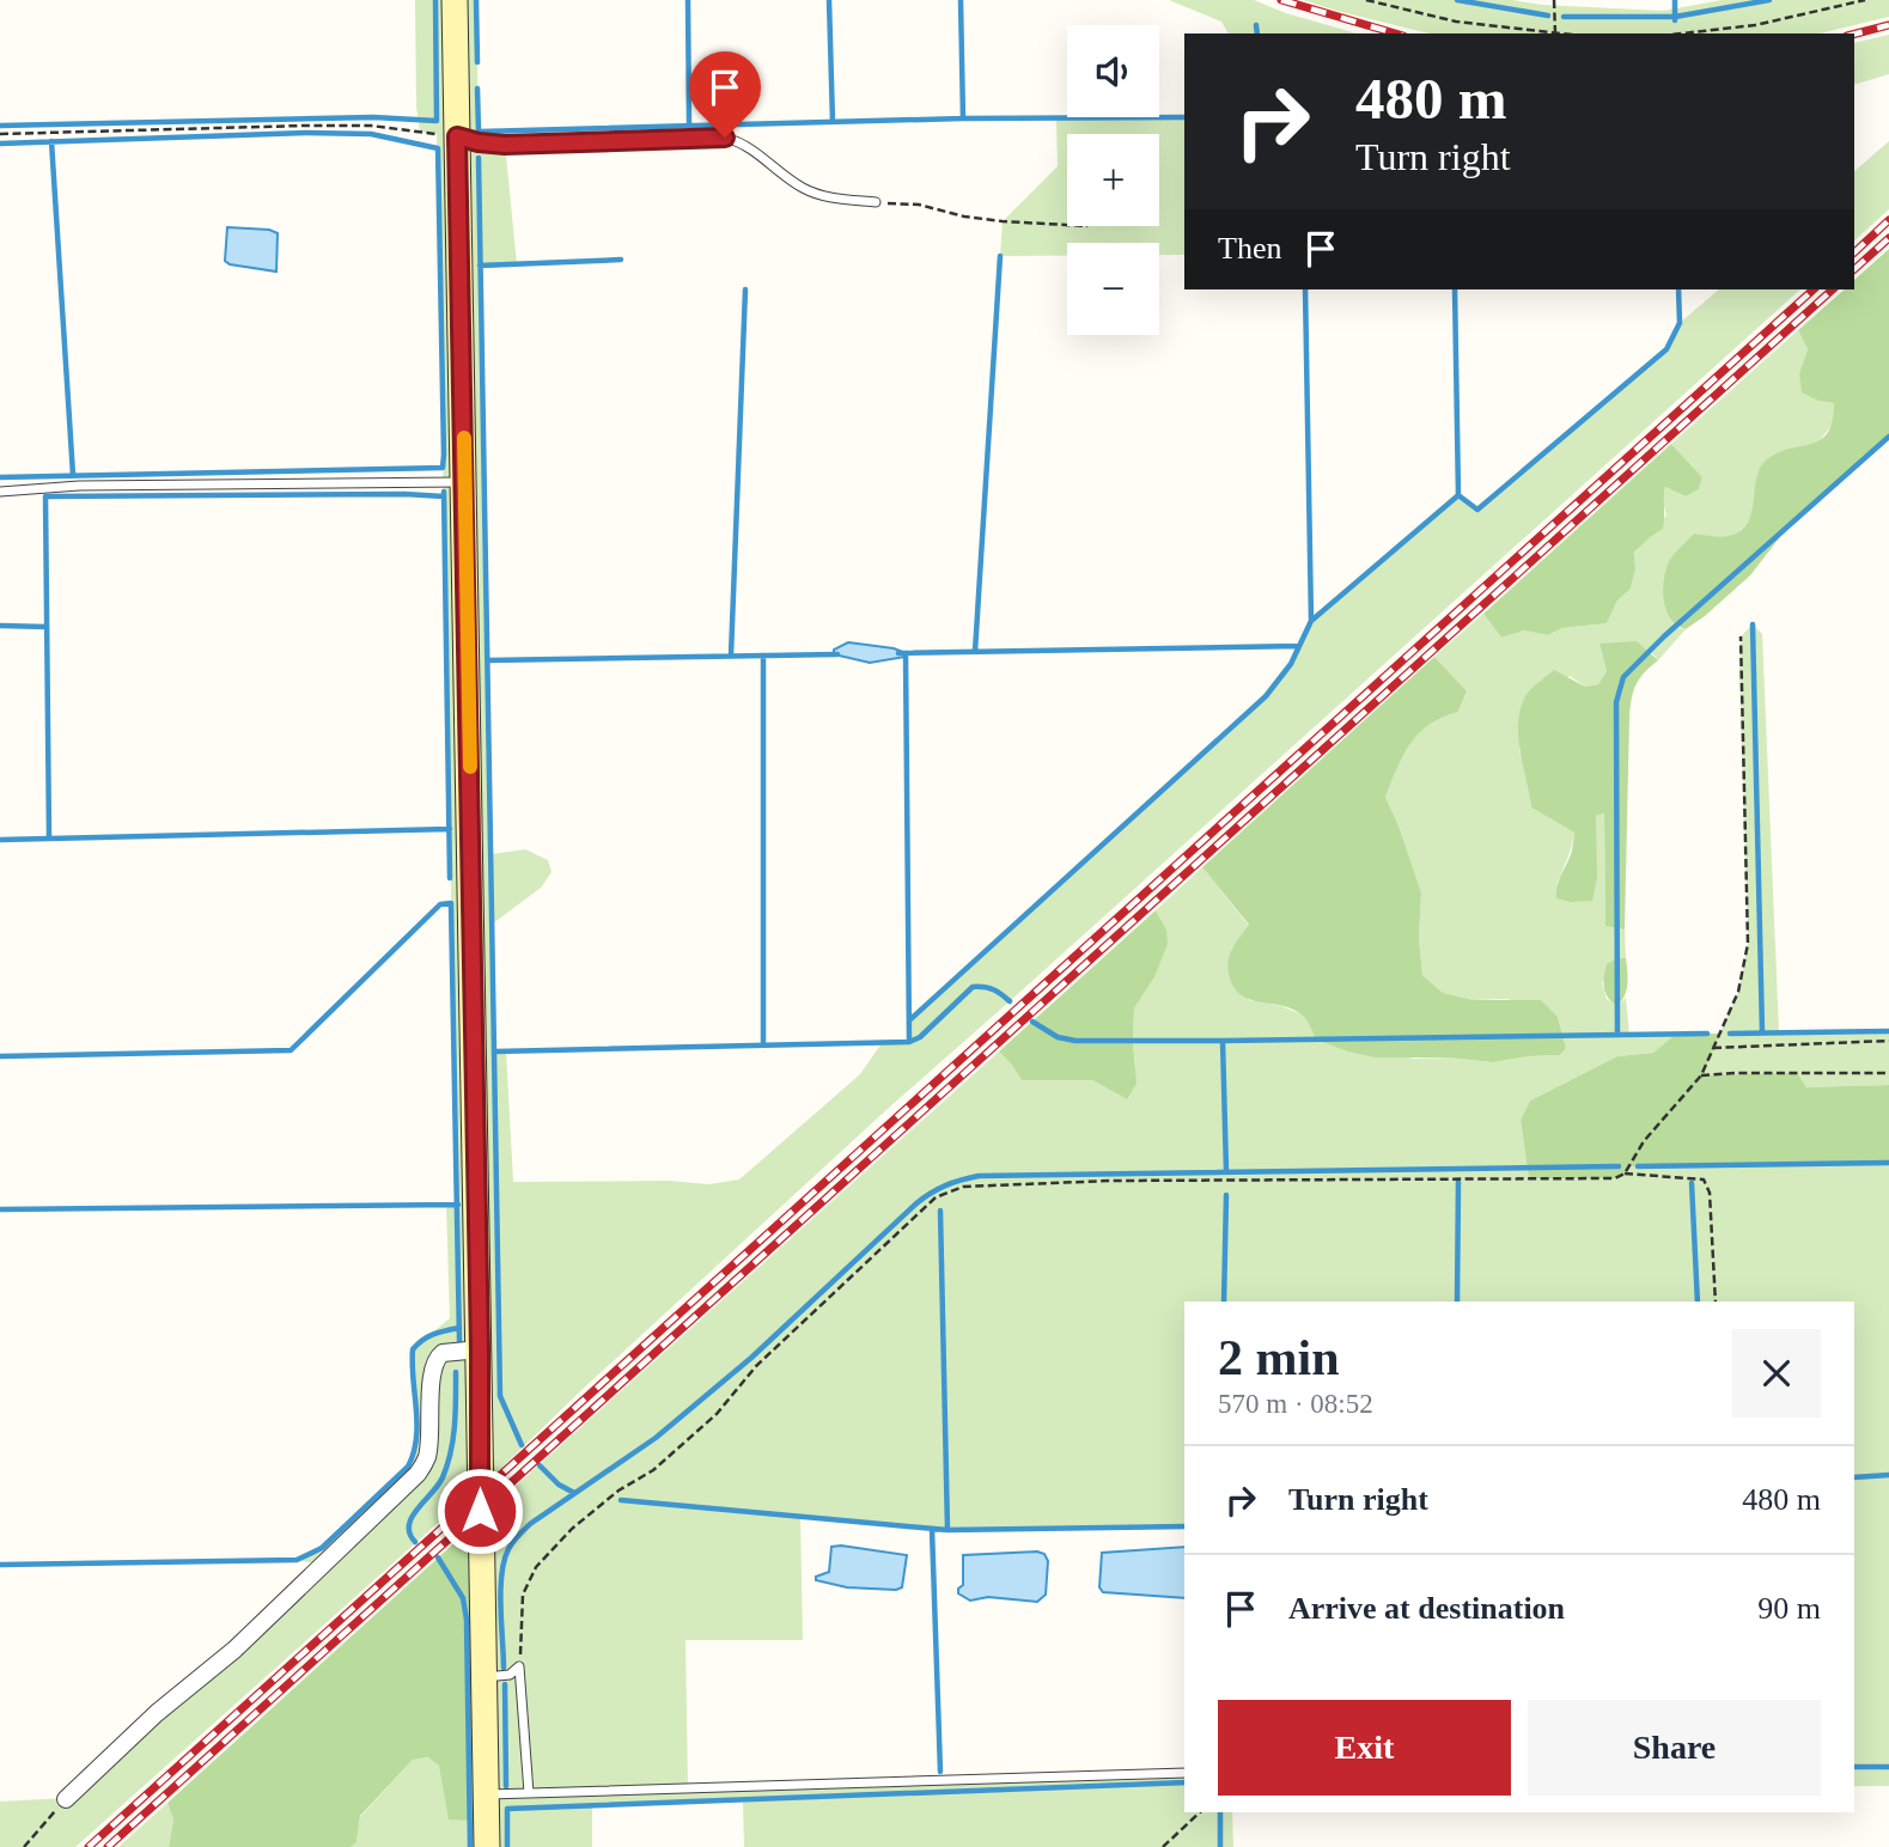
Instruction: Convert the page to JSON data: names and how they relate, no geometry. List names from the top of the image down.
{
  "page": {
    "map_buttons": ["+", "−"],
    "turn": ["480 m", "Turn right"],
    "then": "Then",
    "heading": ["2 min", "570 m · 08:52"],
    "list": [
      {
        "name": "Turn right",
        "value": "480 m"
      },
      {
        "name": "Arrive at destination",
        "value": "90 m"
      }
    ],
    "buttons": ["Exit", "Share"]
  }
}
